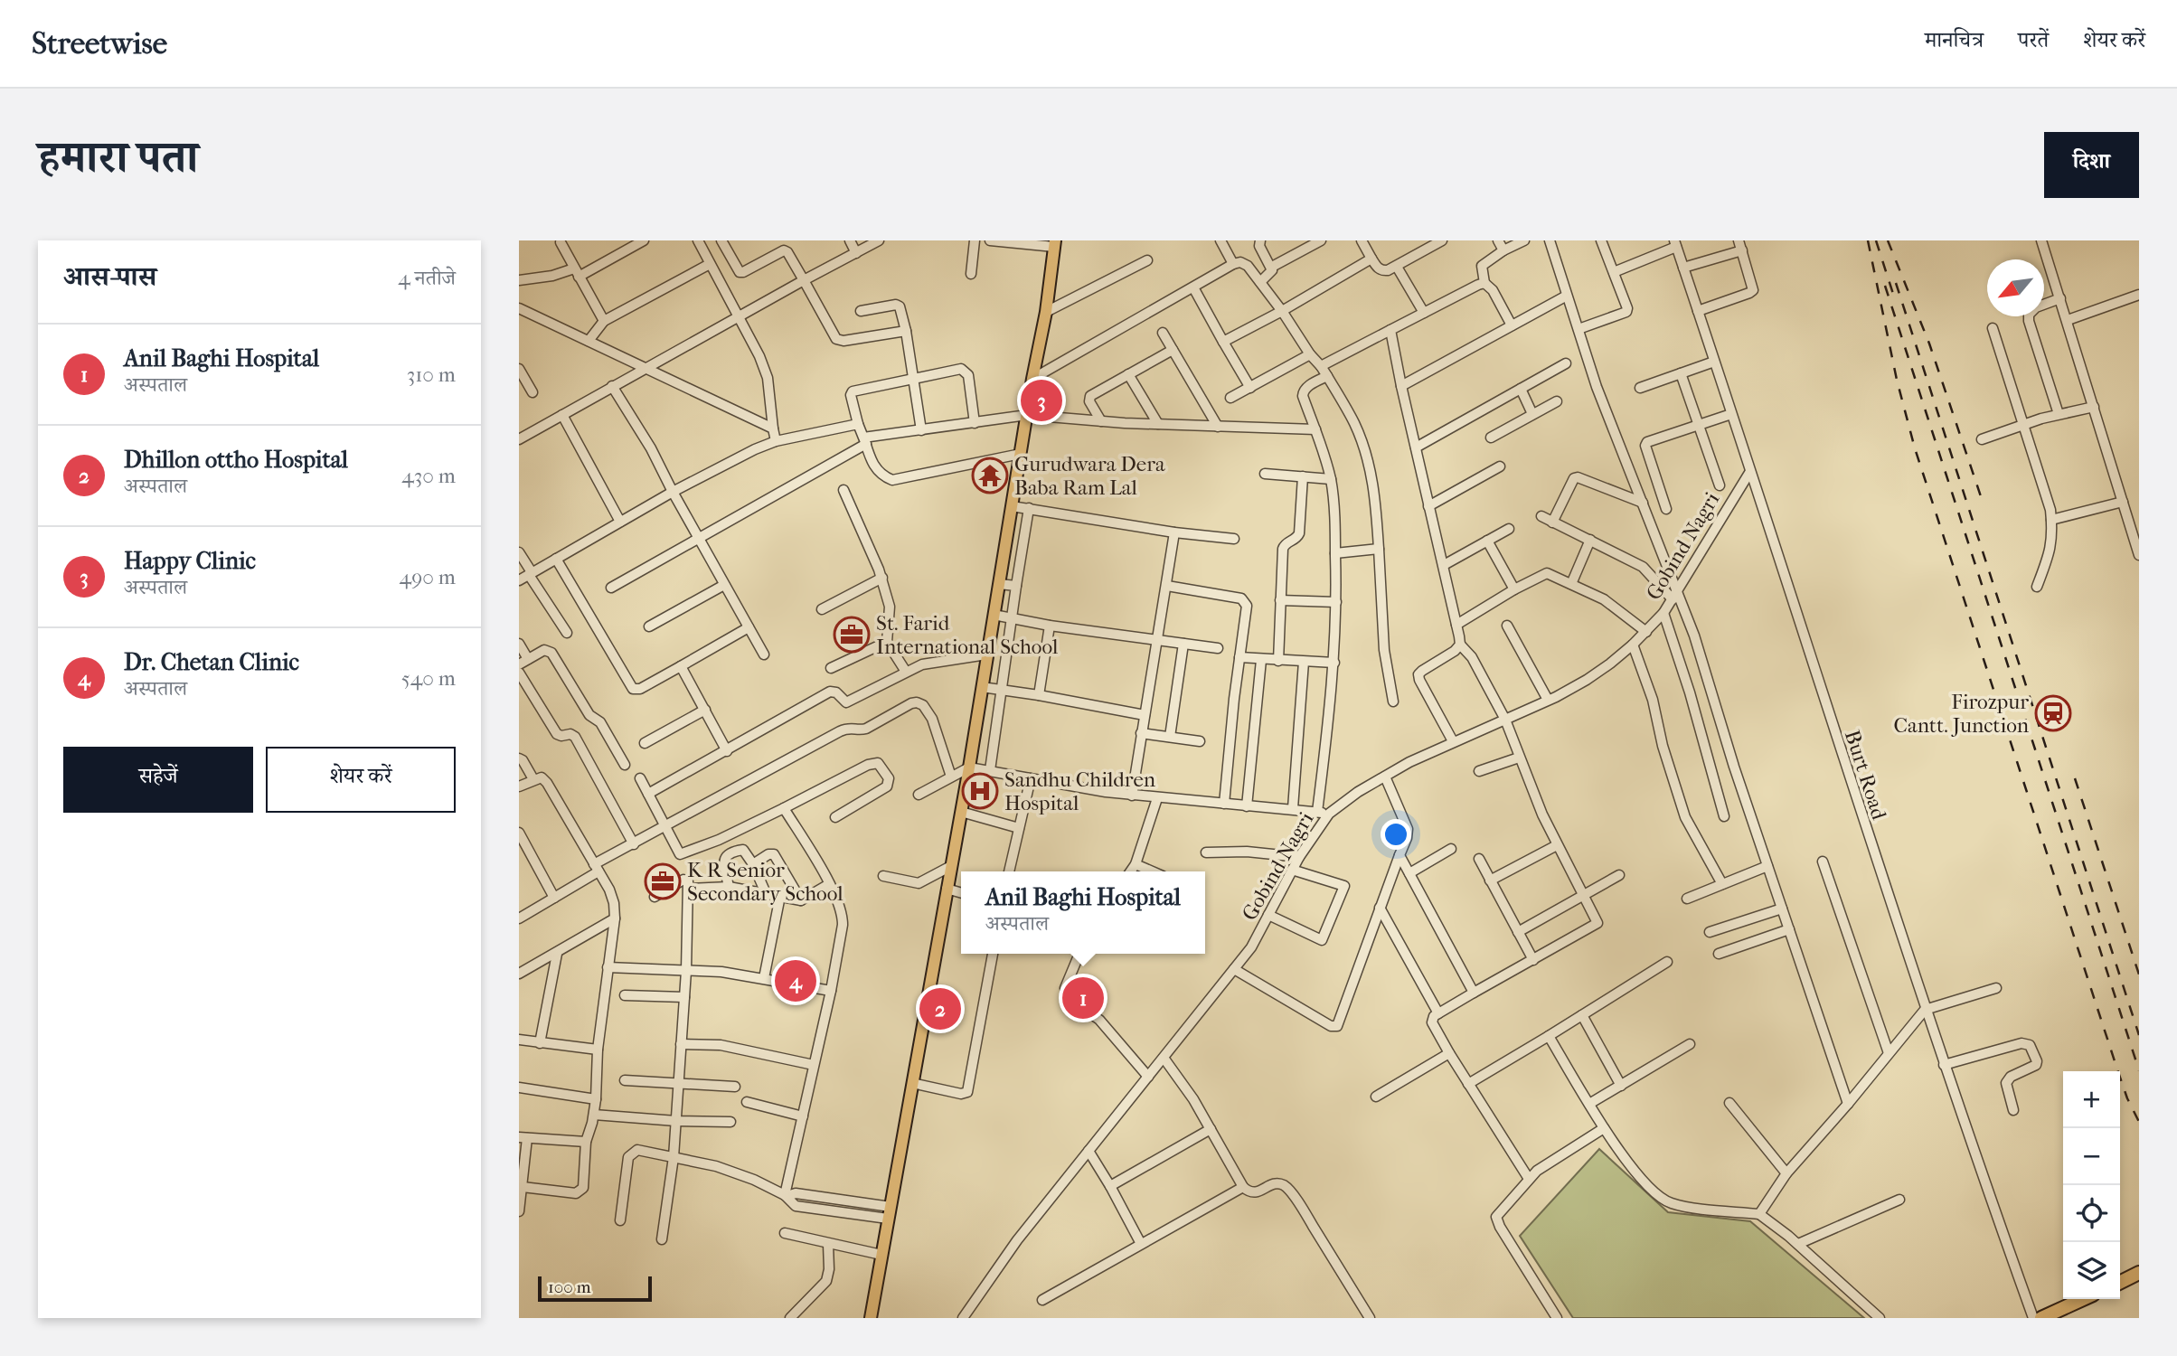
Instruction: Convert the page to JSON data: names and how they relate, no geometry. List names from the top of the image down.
{
  "streets": {
    "street": ["Gobind Nagri", "Burt Road"]
  },
  "crossings": [
    ["Gobind Nagri", "Burt Road"]
  ],
  "places": {
    "temple": ["Gurudwara Dera Baba Ram Lal"],
    "office": ["St. Farid International School", "K R Senior Secondary School"],
    "station": ["Firozpur Cantt. Junction"],
    "hospital": ["Sandhu Children Hospital"]
  },
  "scale_bar": "100 m",
  "north": "bottom left",
  "page": {
    "header": "Streetwise",
    "nav": ["मानचित्र", "परतें", "शेयर करें"],
    "title": "हमारा पता",
    "buttons": [
      "दिशा",
      ["सहेजें", "शेयर करें"]
    ],
    "heading": ["आस-पास", "4 नतीजे"],
    "list": [
      {
        "mark": "1",
        "name": "Anil Baghi Hospital",
        "note": "अस्पताल",
        "value": "310 m"
      },
      {
        "mark": "2",
        "name": "Dhillon ottho Hospital",
        "note": "अस्पताल",
        "value": "430 m"
      },
      {
        "mark": "3",
        "name": "Happy Clinic",
        "note": "अस्पताल",
        "value": "490 m"
      },
      {
        "mark": "4",
        "name": "Dr. Chetan Clinic",
        "note": "अस्पताल",
        "value": "540 m"
      }
    ],
    "pins": [
      "3",
      "4",
      "1",
      "2"
    ],
    "popup": ["Anil Baghi Hospital", "अस्पताल"],
    "map_buttons": ["+", "−"],
    "scale": "100 m"
  }
}
